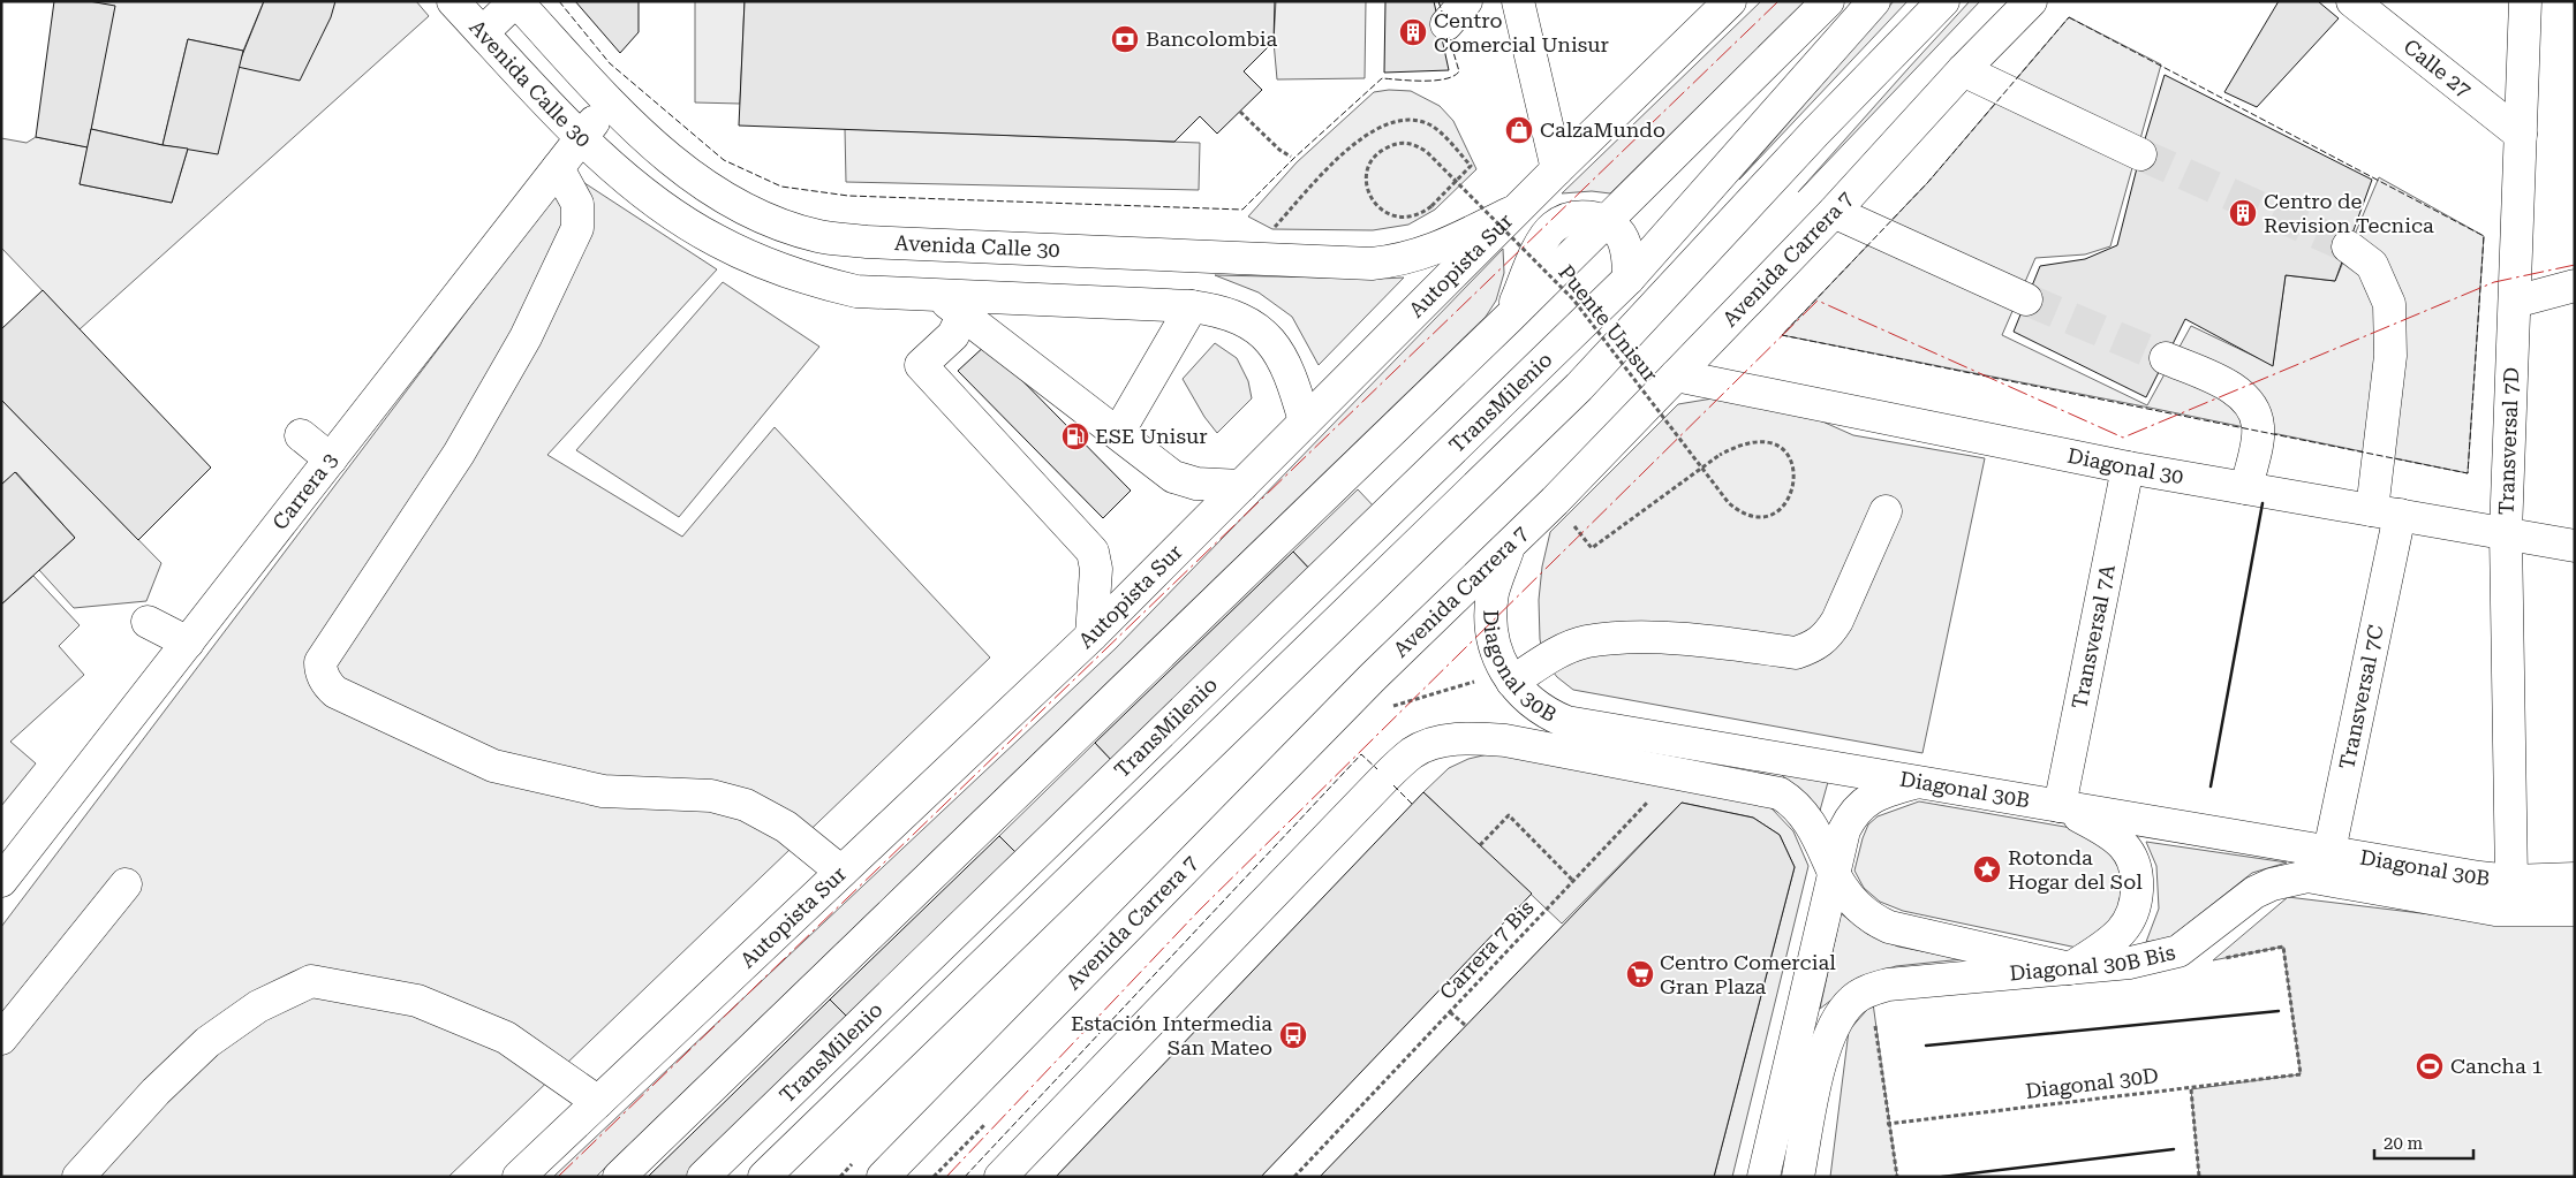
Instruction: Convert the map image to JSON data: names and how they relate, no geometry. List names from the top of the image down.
{
  "streets": {
    "main road": [
      "Calle 27",
      "Avenida Calle 30",
      "Avenida Carrera 7",
      "Autopista Sur",
      "TransMilenio",
      "Transversal 7D",
      "Diagonal 30",
      "Carrera 3",
      "Transversal 7A",
      "Diagonal 30B",
      "Transversal 7C",
      "Diagonal 30B Bis"
    ],
    "path": ["Puente Unisur", "Carrera 7 Bis", "Diagonal 30D"]
  },
  "crossings": [
    ["Calle 27", "Transversal 7D"],
    ["Avenida Calle 30", "Autopista Sur"],
    ["Avenida Calle 30", "Puente Unisur"],
    ["Avenida Calle 30", "Carrera 3"],
    ["Avenida Carrera 7", "Diagonal 30"],
    ["Avenida Carrera 7", "Diagonal 30B"],
    ["Transversal 7D", "Diagonal 30"],
    ["Transversal 7D", "Diagonal 30B"],
    ["Diagonal 30", "Transversal 7A"],
    ["Diagonal 30", "Transversal 7C"],
    ["Transversal 7A", "Diagonal 30B"],
    ["Diagonal 30B", "Transversal 7C"],
    ["Diagonal 30B", "Diagonal 30B Bis"],
    ["Transversal 7C", "Diagonal 30B Bis"]
  ],
  "places": {
    "building": ["Centro Comercial Unisur", "Centro de Revision Tecnica"],
    "bank": ["Bancolombia"],
    "shop": ["CalzaMundo"],
    "fuel station": ["ESE Unisur"],
    "place": ["Rotonda Hogar del Sol"],
    "supermarket": ["Centro Comercial Gran Plaza"],
    "bus stop": ["Estación Intermedia San Mateo"],
    "sports": ["Cancha 1"]
  },
  "scale_bar": "20 m"
}
